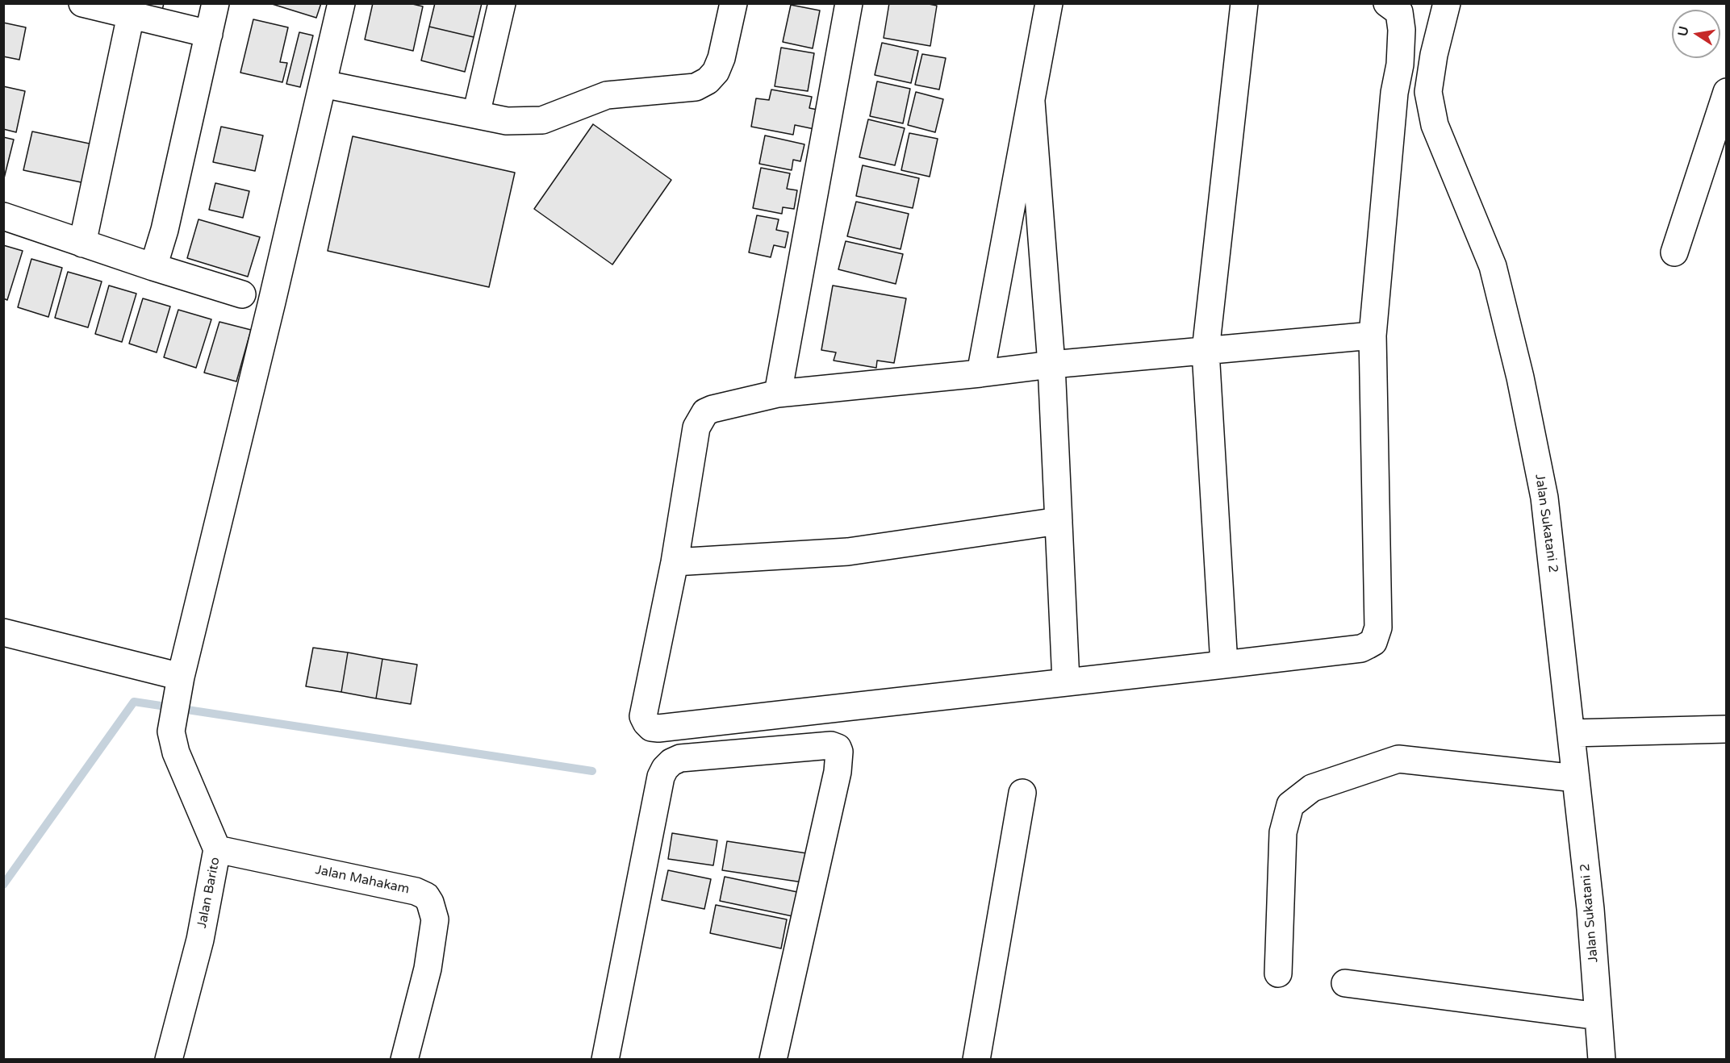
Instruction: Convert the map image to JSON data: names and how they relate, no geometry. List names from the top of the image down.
{
  "streets": {
    "street": ["Jalan Sukatani 2", "Jalan Mahakam", "Jalan Barito"]
  },
  "crossings": [
    ["Jalan Mahakam", "Jalan Barito"]
  ],
  "north": "left"
}
